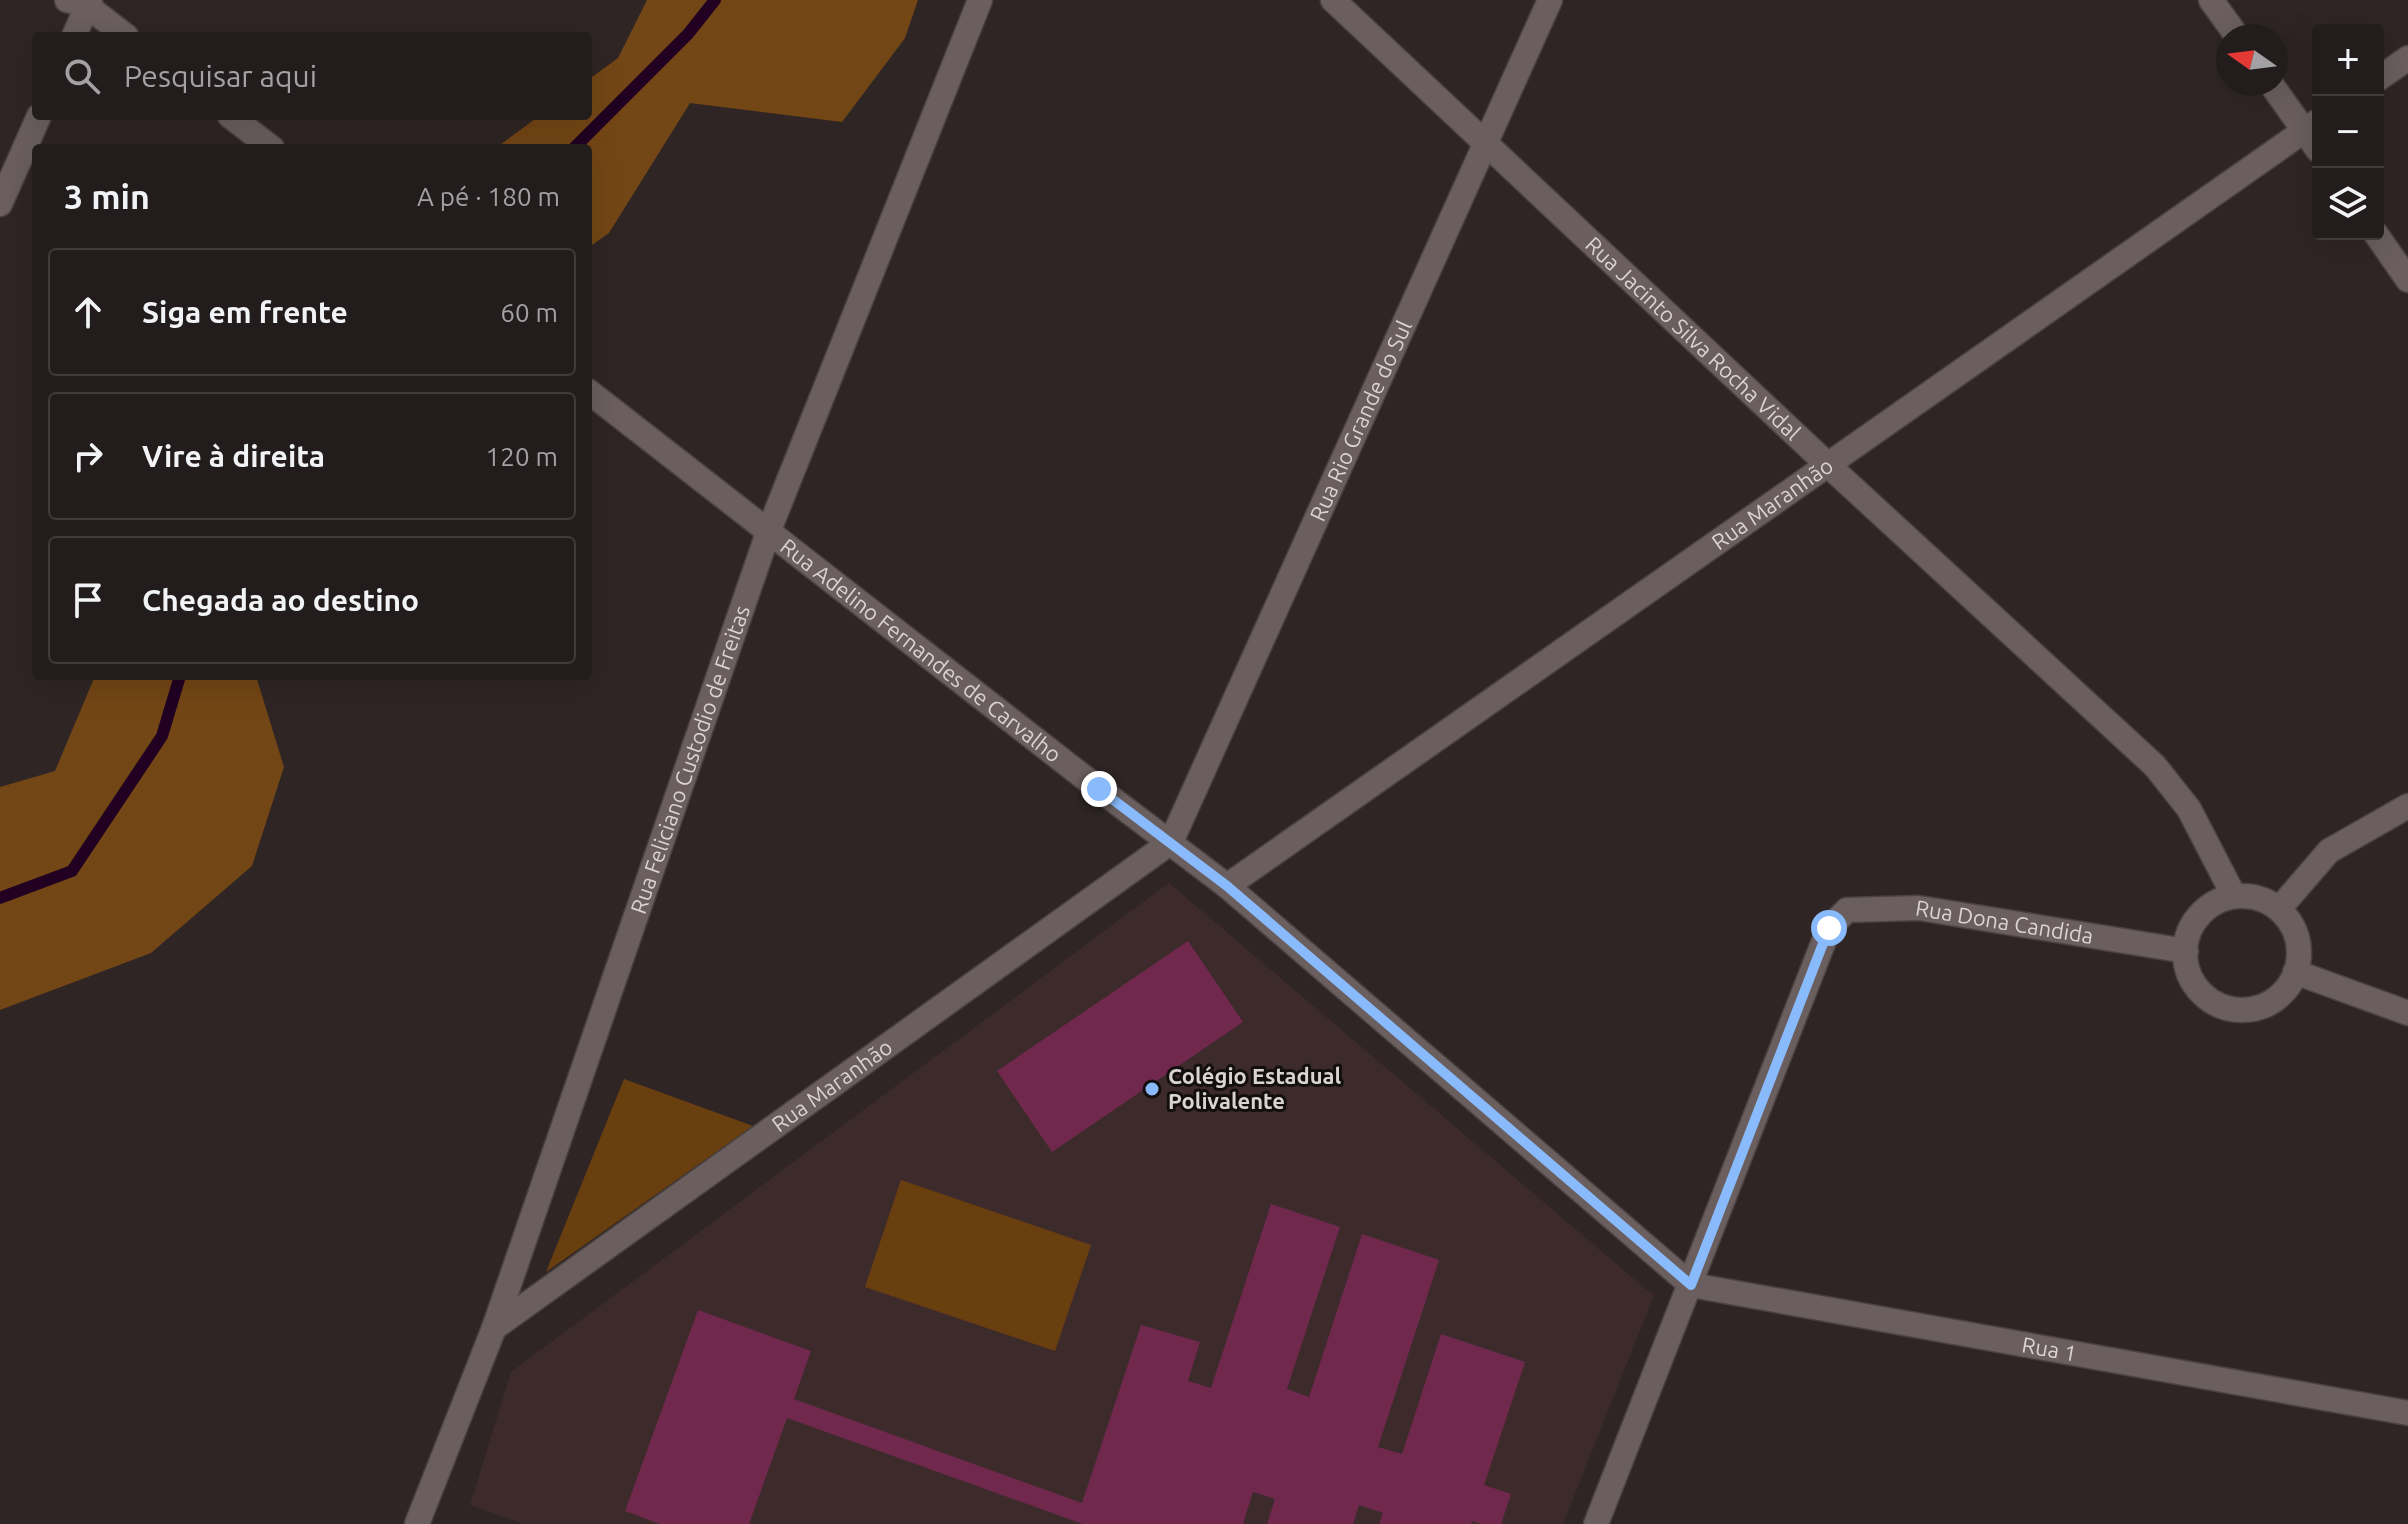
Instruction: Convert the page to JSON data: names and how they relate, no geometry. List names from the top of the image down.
{
  "streets": {
    "street": [
      "Rua Jacinto Silva Rocha Vidal",
      "Rua Rio Grande do Sul",
      "Rua Maranhão",
      "Rua Adelino Fernandes de Carvalho",
      "Rua Feliciano Custodio de Freitas",
      "Rua Dona Candida",
      "Rua 1"
    ]
  },
  "crossings": [
    ["Rua Jacinto Silva Rocha Vidal", "Rua Rio Grande do Sul"],
    ["Rua Jacinto Silva Rocha Vidal", "Rua Maranhão"],
    ["Rua Jacinto Silva Rocha Vidal", "Rua Dona Candida"],
    ["Rua Rio Grande do Sul", "Rua Maranhão"],
    ["Rua Rio Grande do Sul", "Rua Adelino Fernandes de Carvalho"],
    ["Rua Maranhão", "Rua Adelino Fernandes de Carvalho"],
    ["Rua Maranhão", "Rua Feliciano Custodio de Freitas"],
    ["Rua Adelino Fernandes de Carvalho", "Rua Feliciano Custodio de Freitas"],
    ["Rua Adelino Fernandes de Carvalho", "Rua Dona Candida"],
    ["Rua Adelino Fernandes de Carvalho", "Rua 1"],
    ["Rua Dona Candida", "Rua 1"]
  ],
  "places": ["Colégio Estadual Polivalente"],
  "north": "left",
  "page": {
    "map_buttons": ["+", "−"],
    "search": "Pesquisar aqui",
    "heading": ["3 min", "A pé · 180 m"],
    "list": [
      ["Siga em frente", "60 m"],
      ["Vire à direita", "120 m"],
      "Chegada ao destino"
    ]
  }
}
